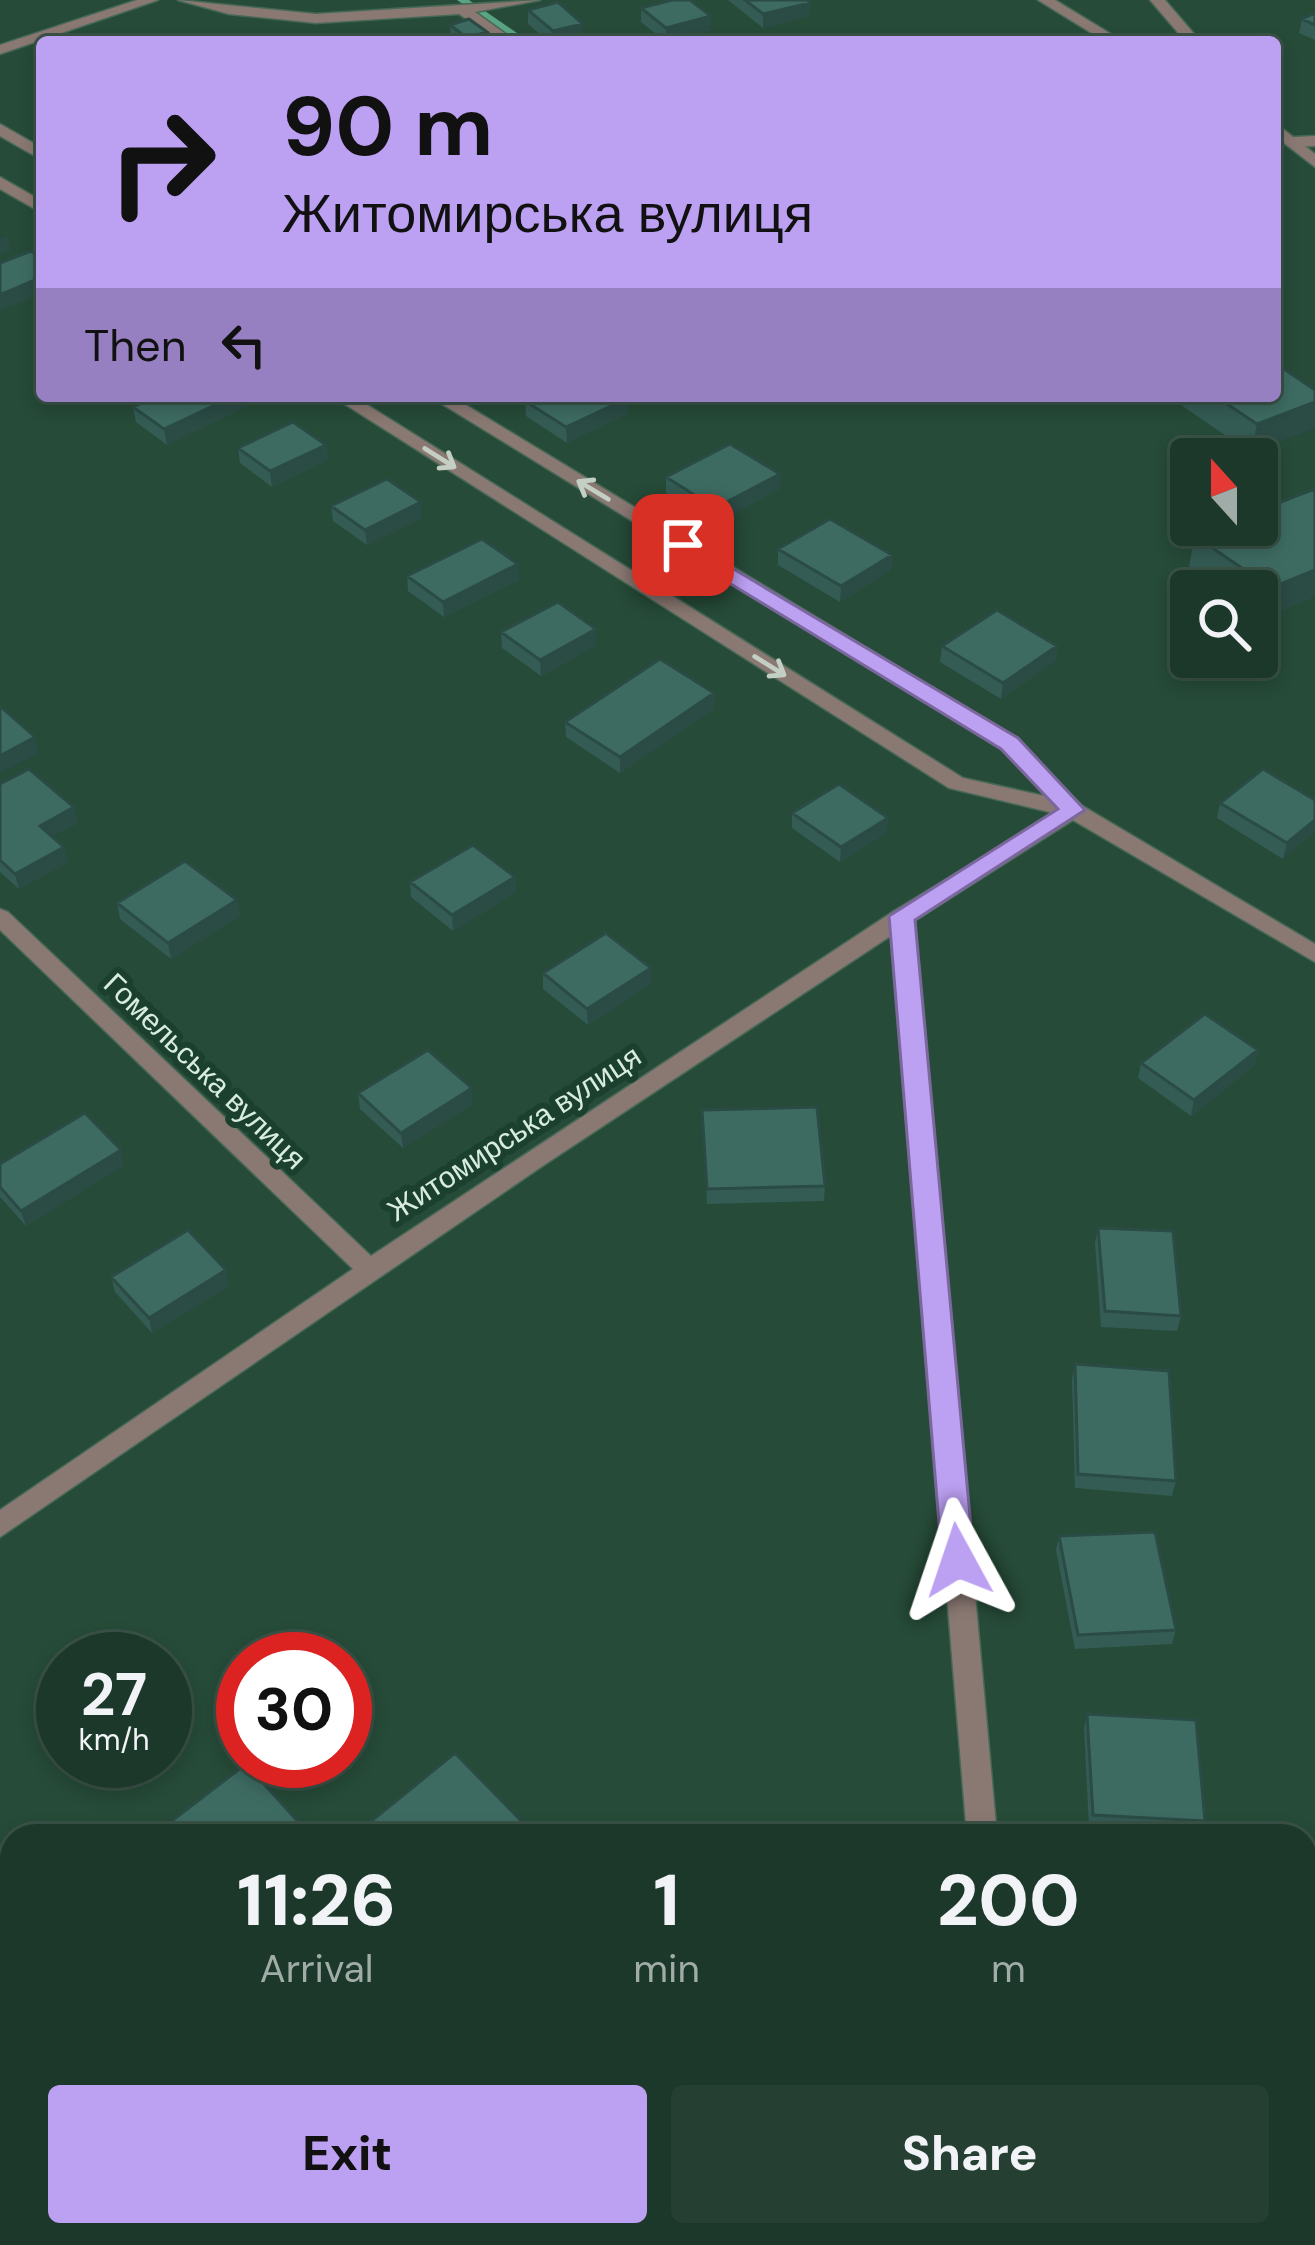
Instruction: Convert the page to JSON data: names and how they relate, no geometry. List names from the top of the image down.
{
  "streets": {
    "street": ["Гомельська вулиця", "Житомирська вулиця"]
  },
  "crossings": [
    ["Гомельська вулиця", "Житомирська вулиця"]
  ],
  "north": "top",
  "page": {
    "turn": ["90 m", "Житомирська вулиця"],
    "then": "Then",
    "speed": "27 km/h",
    "limit": "30",
    "eta": [
      "11:26",
      "Arrival",
      "1",
      "min",
      "200",
      "m"
    ],
    "buttons": ["Exit", "Share"]
  }
}
